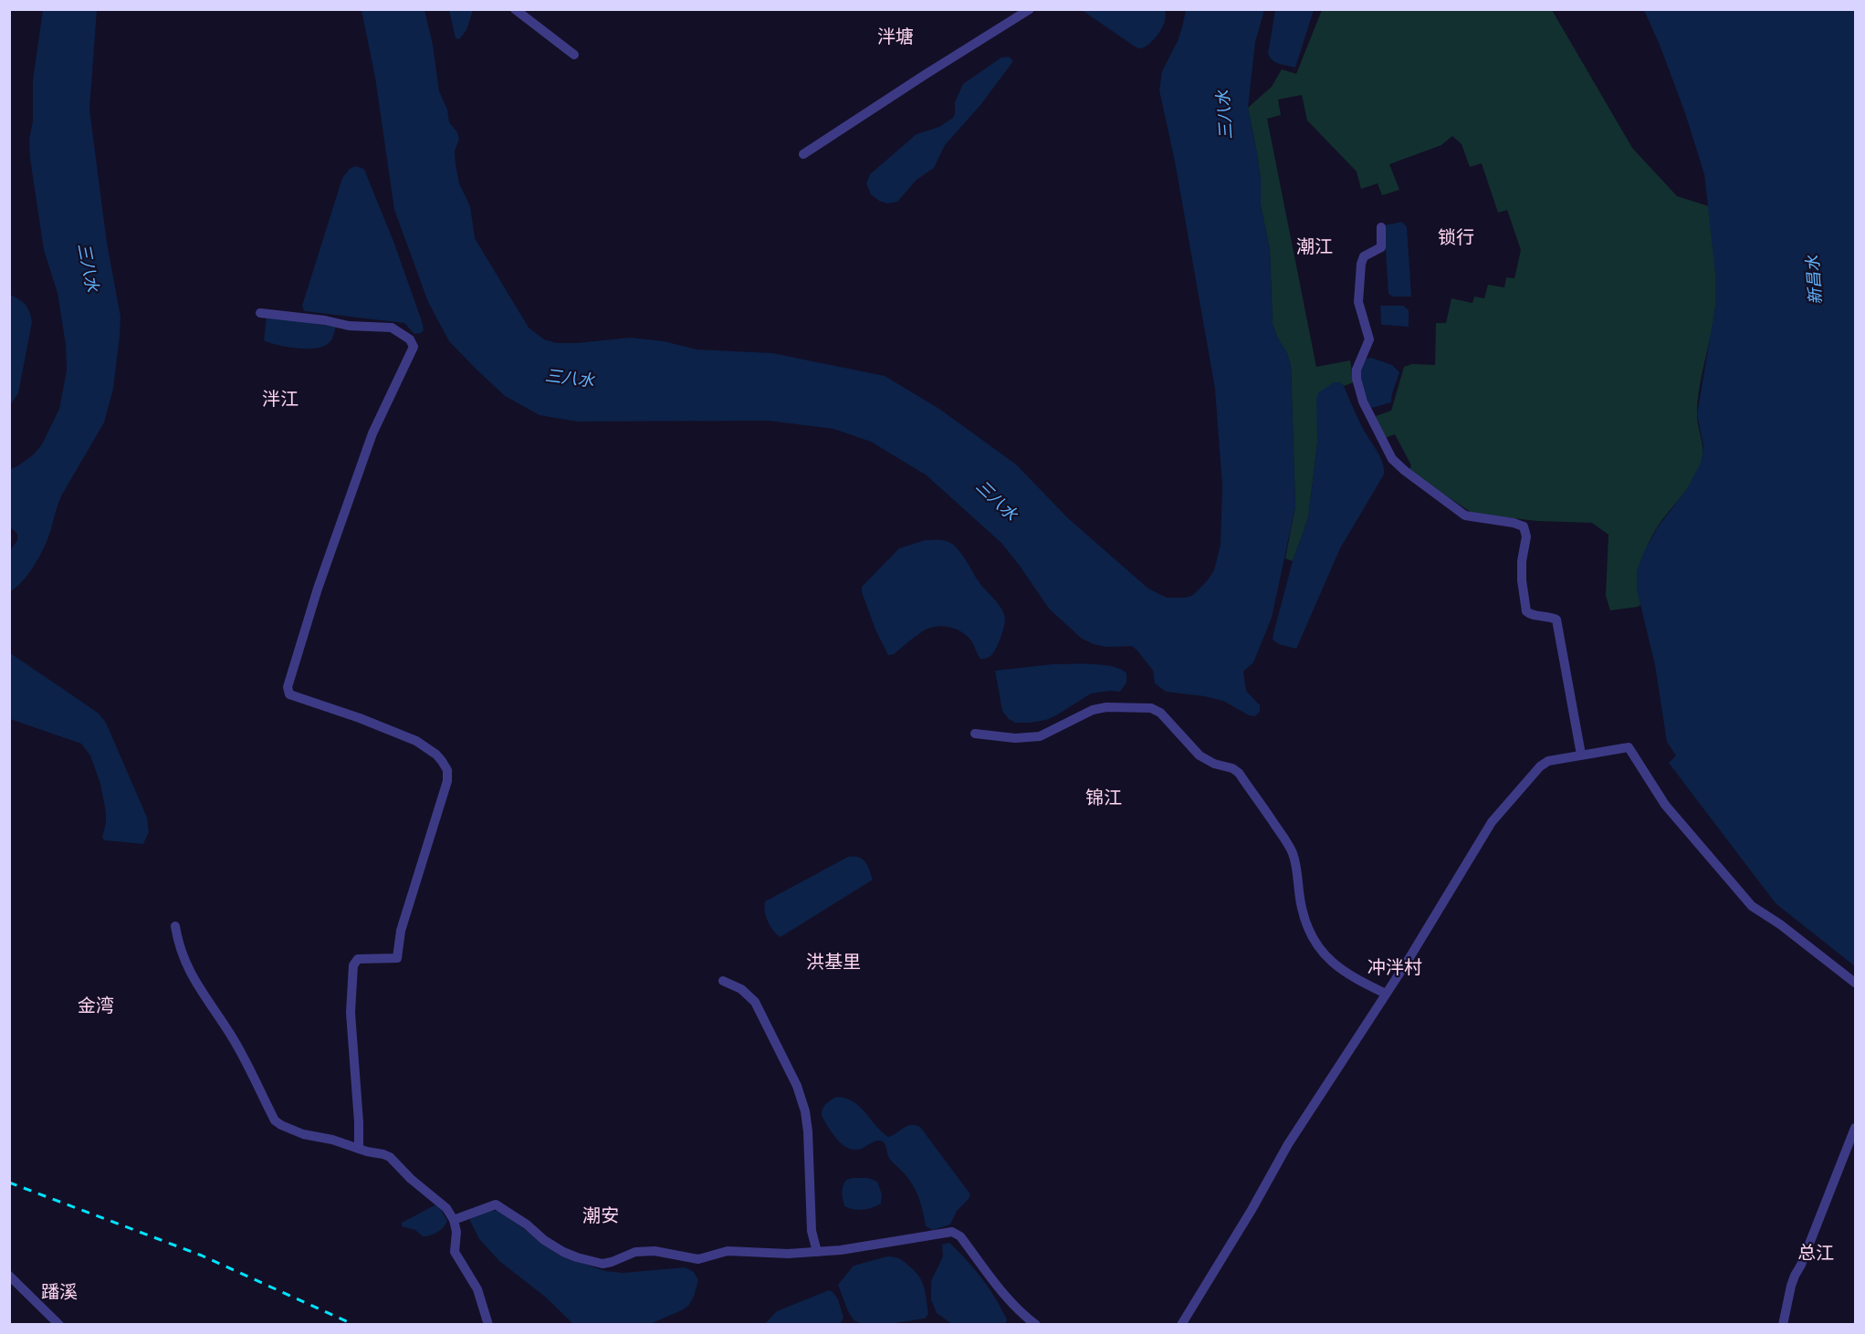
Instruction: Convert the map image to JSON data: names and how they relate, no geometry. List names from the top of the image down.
{
  "districts": [
    "泮塘",
    "锁行",
    "潮江",
    "泮江",
    "锦江",
    "洪基里",
    "冲泮村",
    "金湾",
    "潮安",
    "总江",
    "蹯溪"
  ],
  "water": ["三八水", "新昌水"]
}
